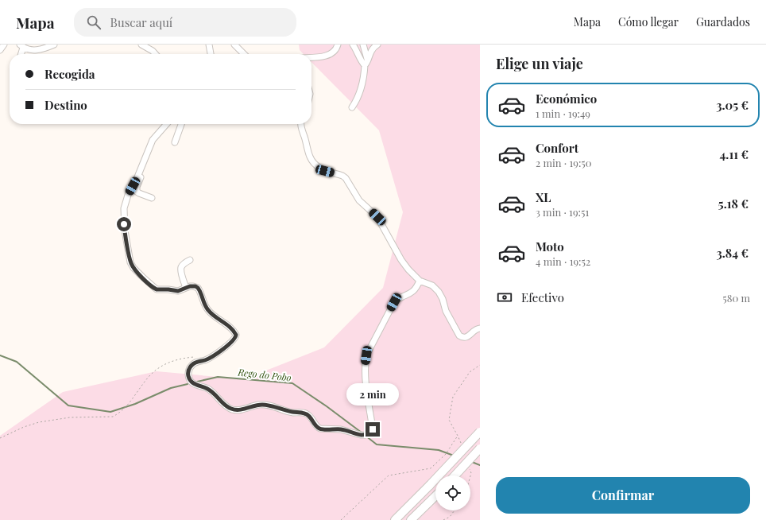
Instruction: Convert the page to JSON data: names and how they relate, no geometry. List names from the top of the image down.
{
  "water": ["Rego do Pobo"],
  "page": {
    "header": "Mapa",
    "search": "Buscar aquí",
    "nav": ["Mapa", "Cómo llegar", "Guardados"],
    "heading": "Elige un viaje",
    "banner": ["Recogida", "Destino"],
    "list": [
      {
        "name": "Económico",
        "note": "1 min · 19:49",
        "value": "3.05 €"
      },
      {
        "name": "Confort",
        "note": "2 min · 19:50",
        "value": "4.11 €"
      },
      {
        "name": "XL",
        "note": "3 min · 19:51",
        "value": "5.18 €"
      },
      {
        "name": "Moto",
        "note": "4 min · 19:52",
        "value": "3.84 €"
      }
    ],
    "pay": ["Efectivo", "580 m"],
    "bubble": "2 min",
    "buttons": "Confirmar"
  }
}
